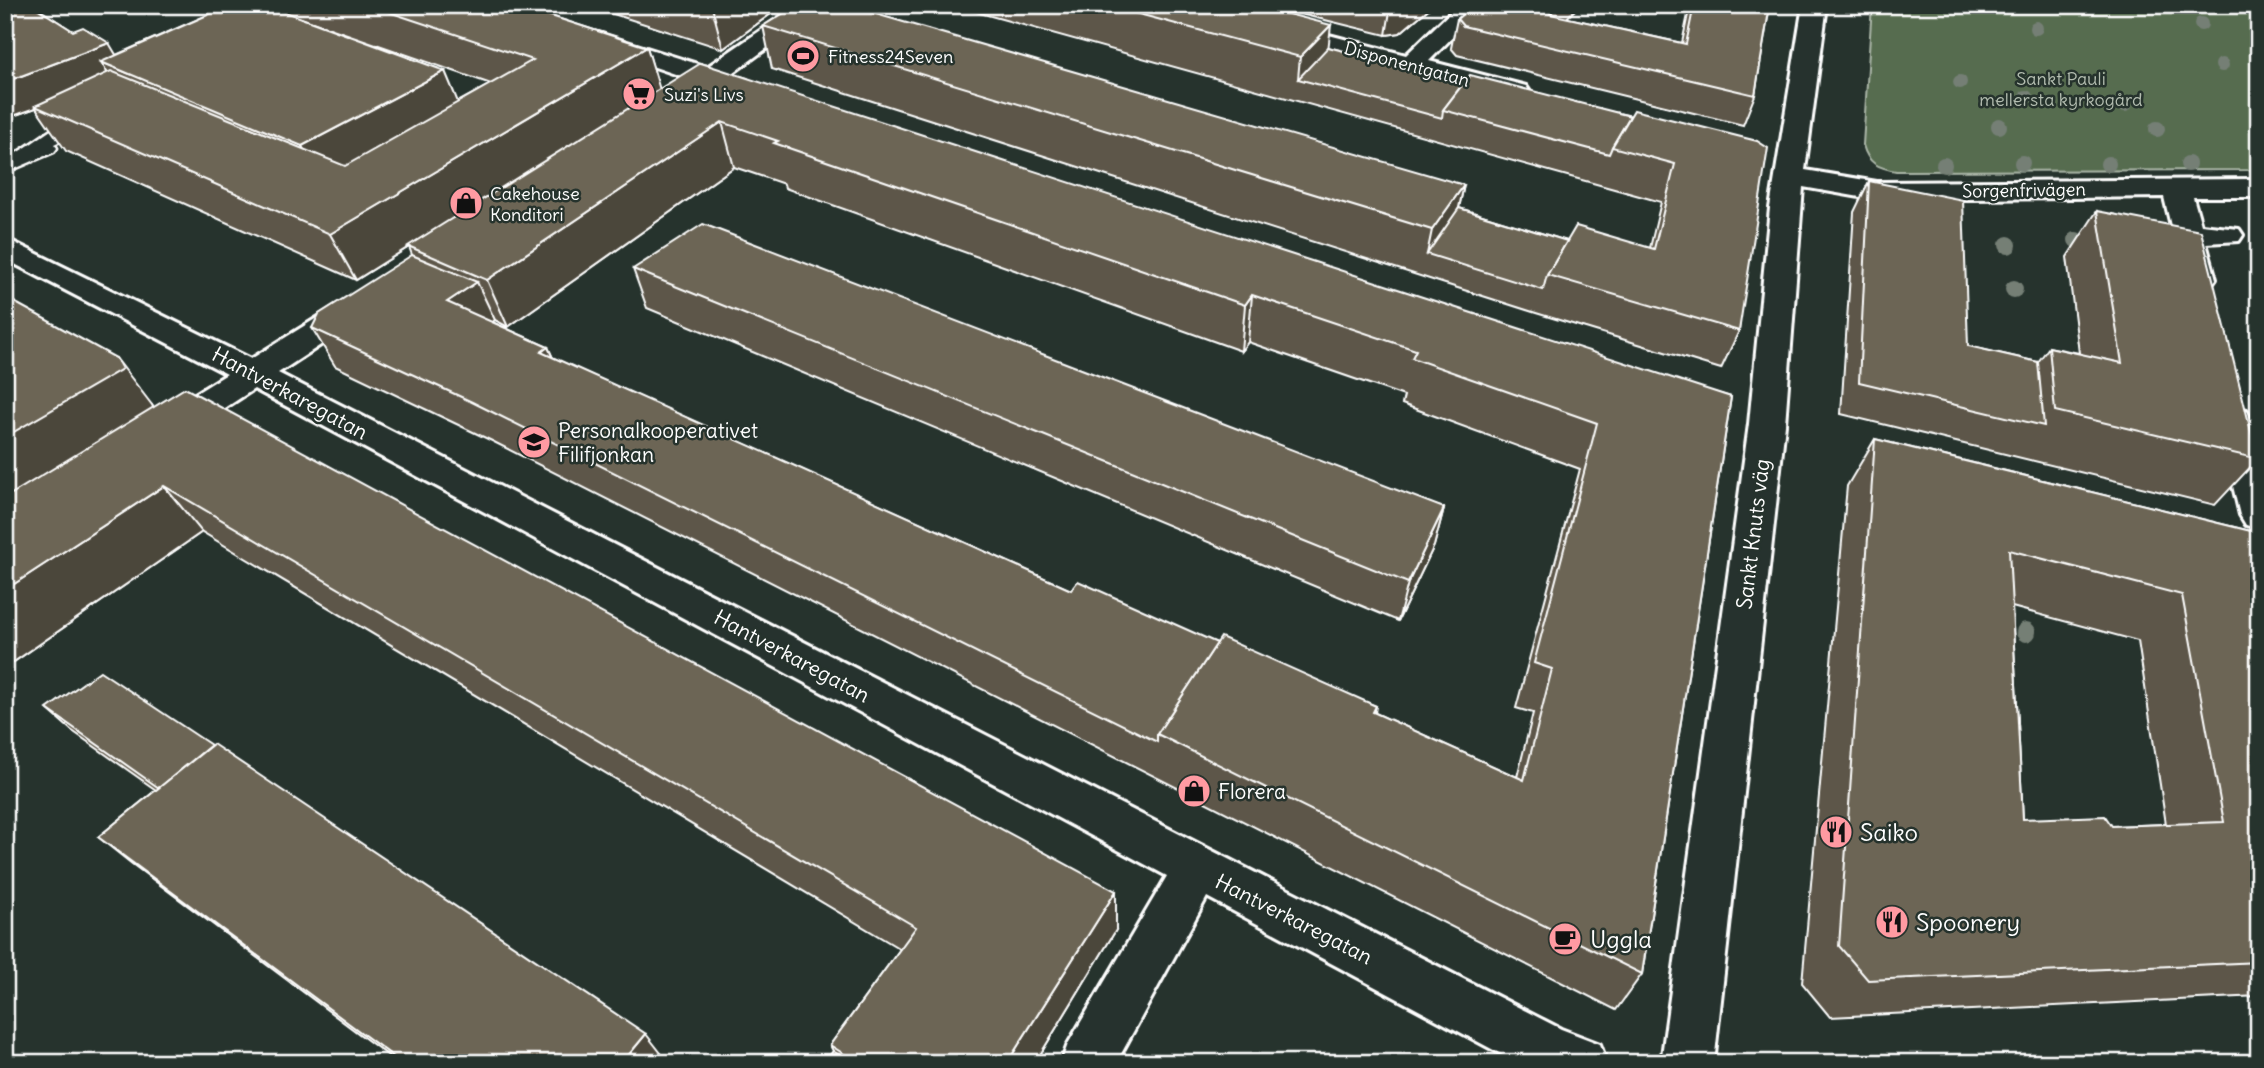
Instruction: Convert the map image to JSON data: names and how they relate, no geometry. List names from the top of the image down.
{
  "streets": {
    "street": [
      "Disponentgatan",
      "Sorgenfrivägen",
      "Hantverkaregatan",
      "Sankt Knuts väg"
    ]
  },
  "crossings": [
    ["Sorgenfrivägen", "Sankt Knuts väg"]
  ],
  "parks": ["Sankt Pauli mellersta kyrkogård"],
  "places": {
    "sports": ["Fitness24Seven"],
    "supermarket": ["Suzi's Livs"],
    "shop": ["Cakehouse Konditori", "Florera"],
    "school or university": ["Personalkooperativet Filifjonkan"],
    "restaurant": ["Saiko", "Spoonery"],
    "cafe": ["Uggla"]
  }
}
